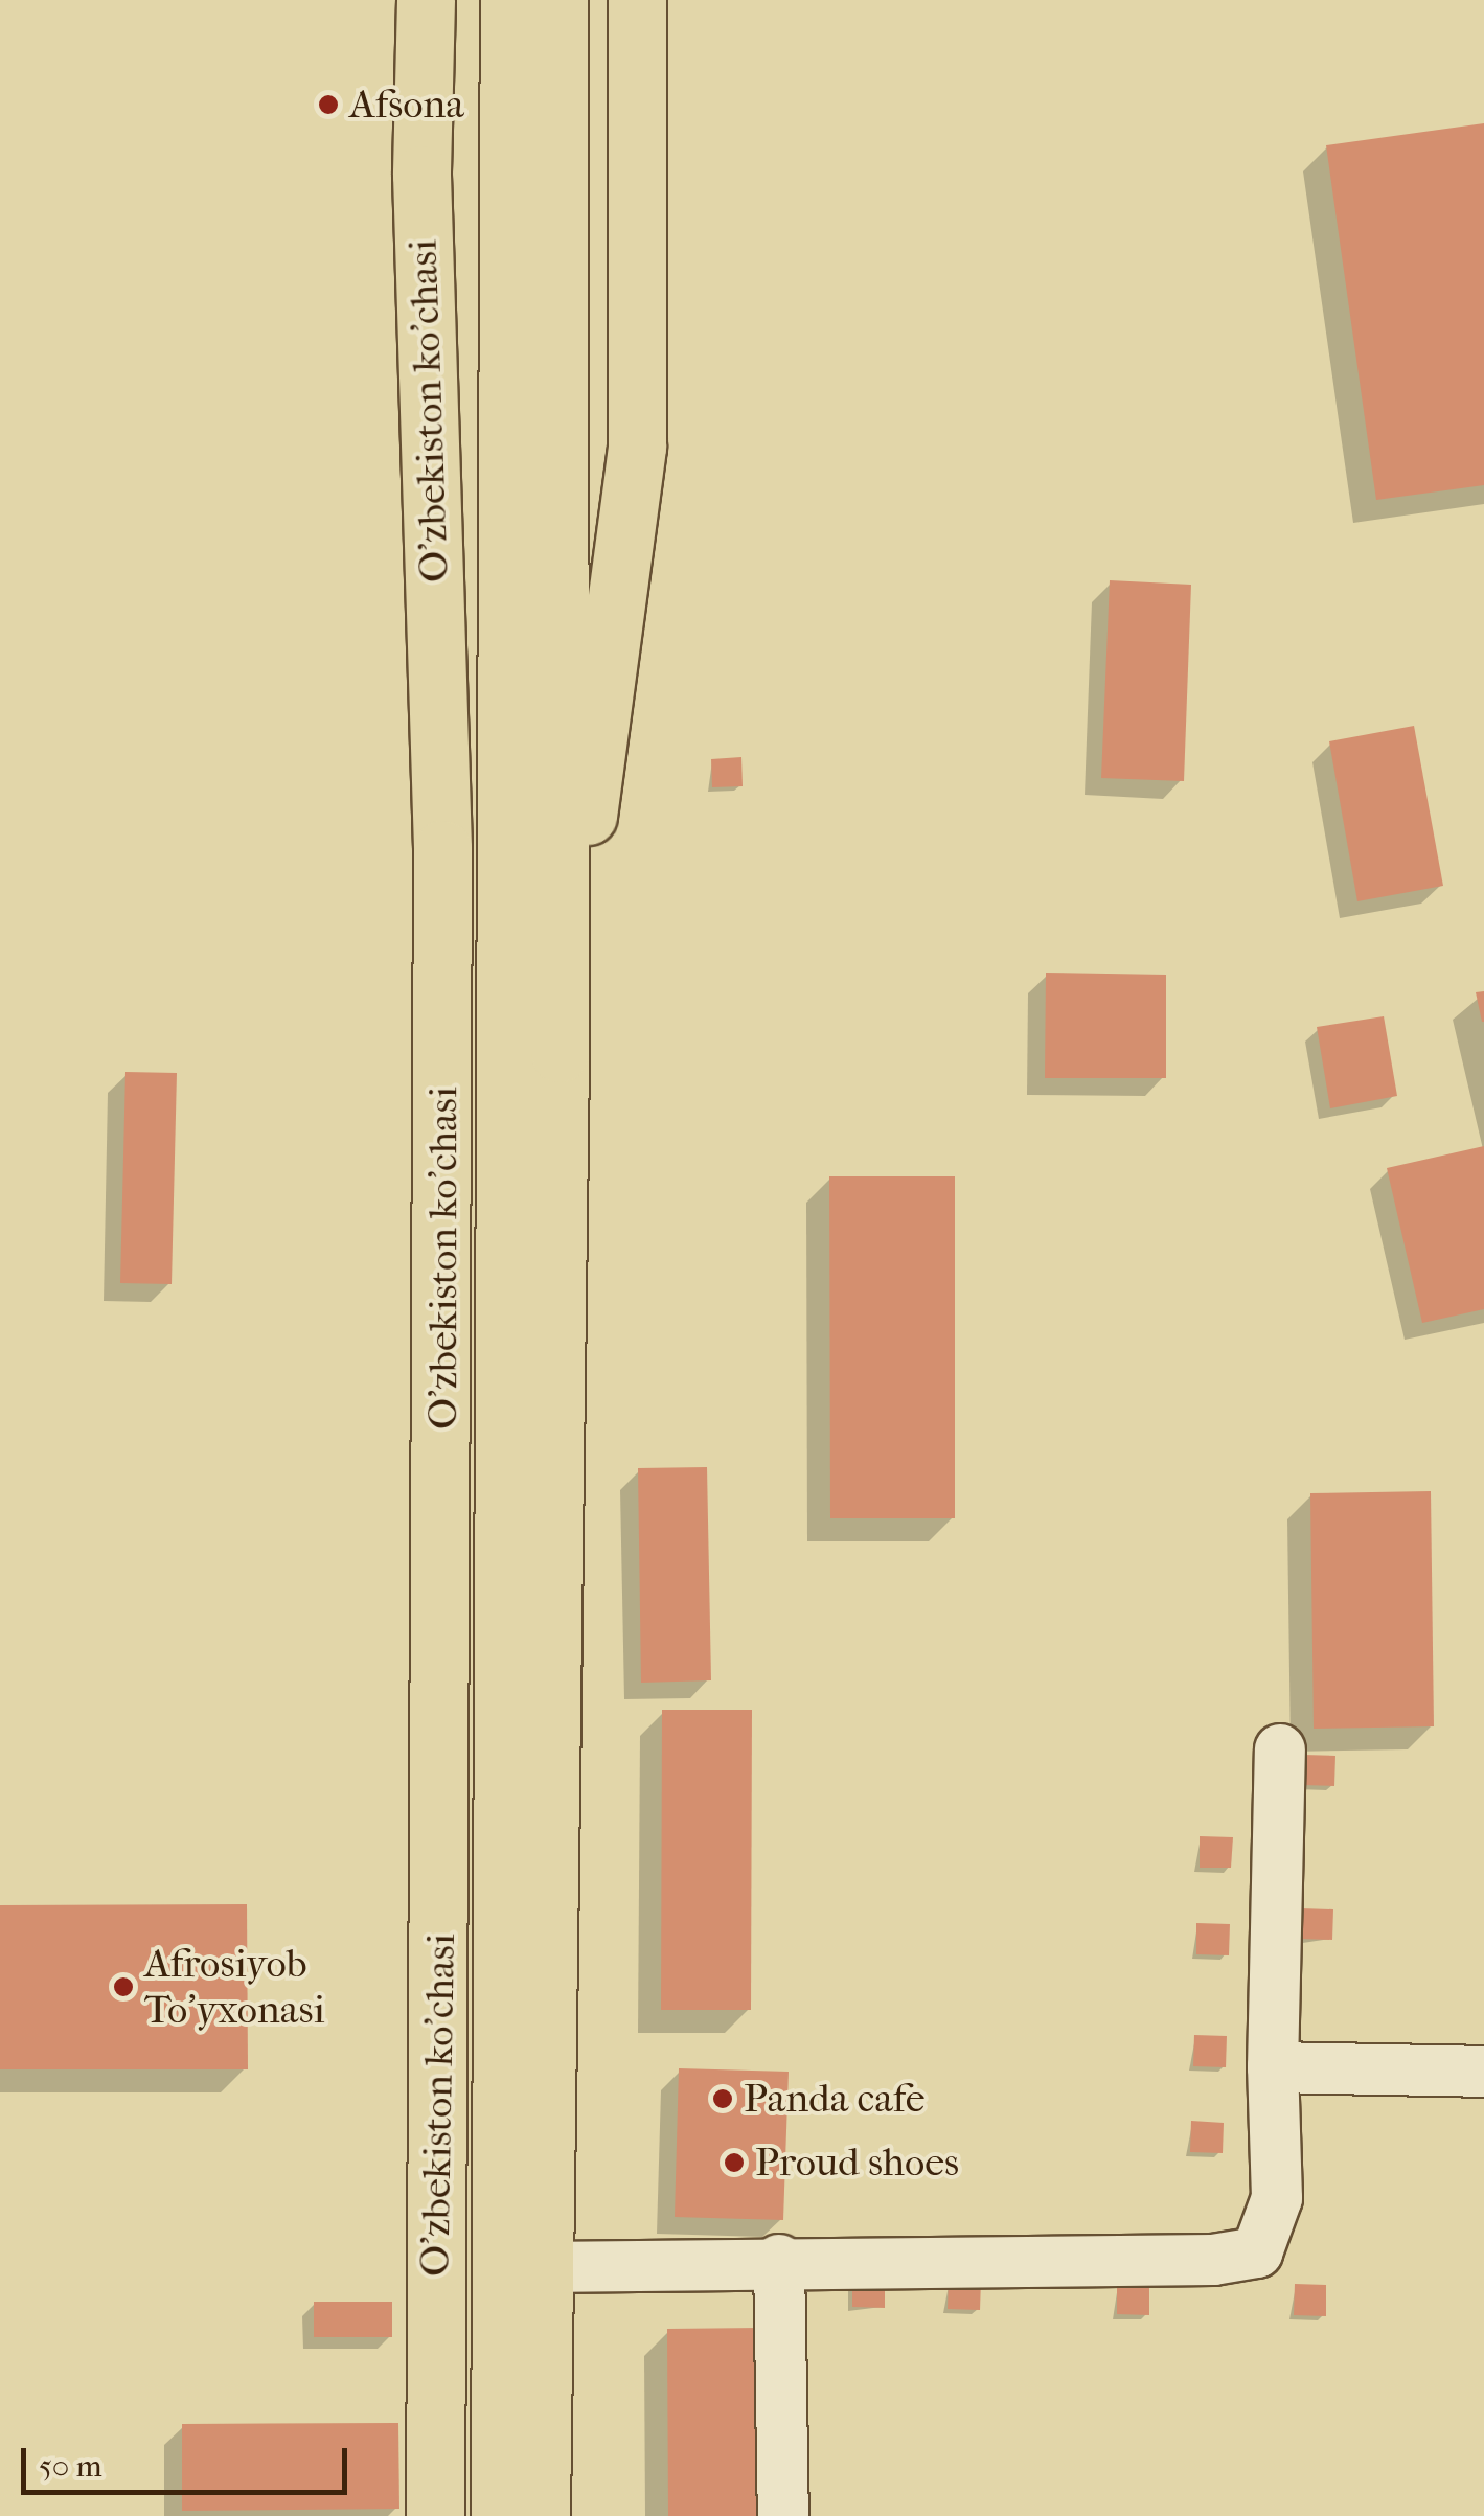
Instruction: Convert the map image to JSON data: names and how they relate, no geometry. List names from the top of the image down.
{
  "streets": {
    "main road": ["O'zbekiston ko'chasi"]
  },
  "places": [
    "Afsona",
    "Afrosiyob To'yxonasi",
    "Panda cafe",
    "Proud shoes"
  ],
  "scale_bar": "50 m"
}
